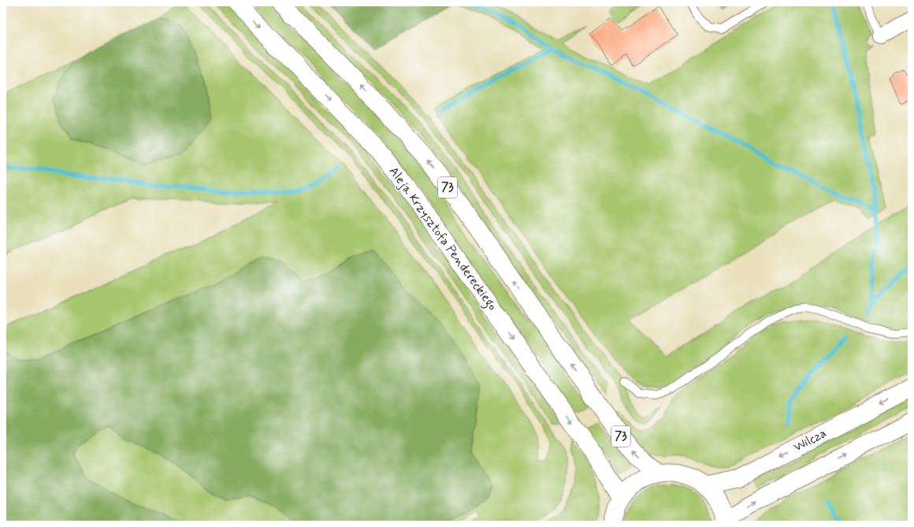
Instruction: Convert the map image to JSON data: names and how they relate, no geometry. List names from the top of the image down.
{
  "streets": {
    "main road": ["73", "Aleja Krzysztofa Pendereckiego", "Wilcza"]
  }
}
